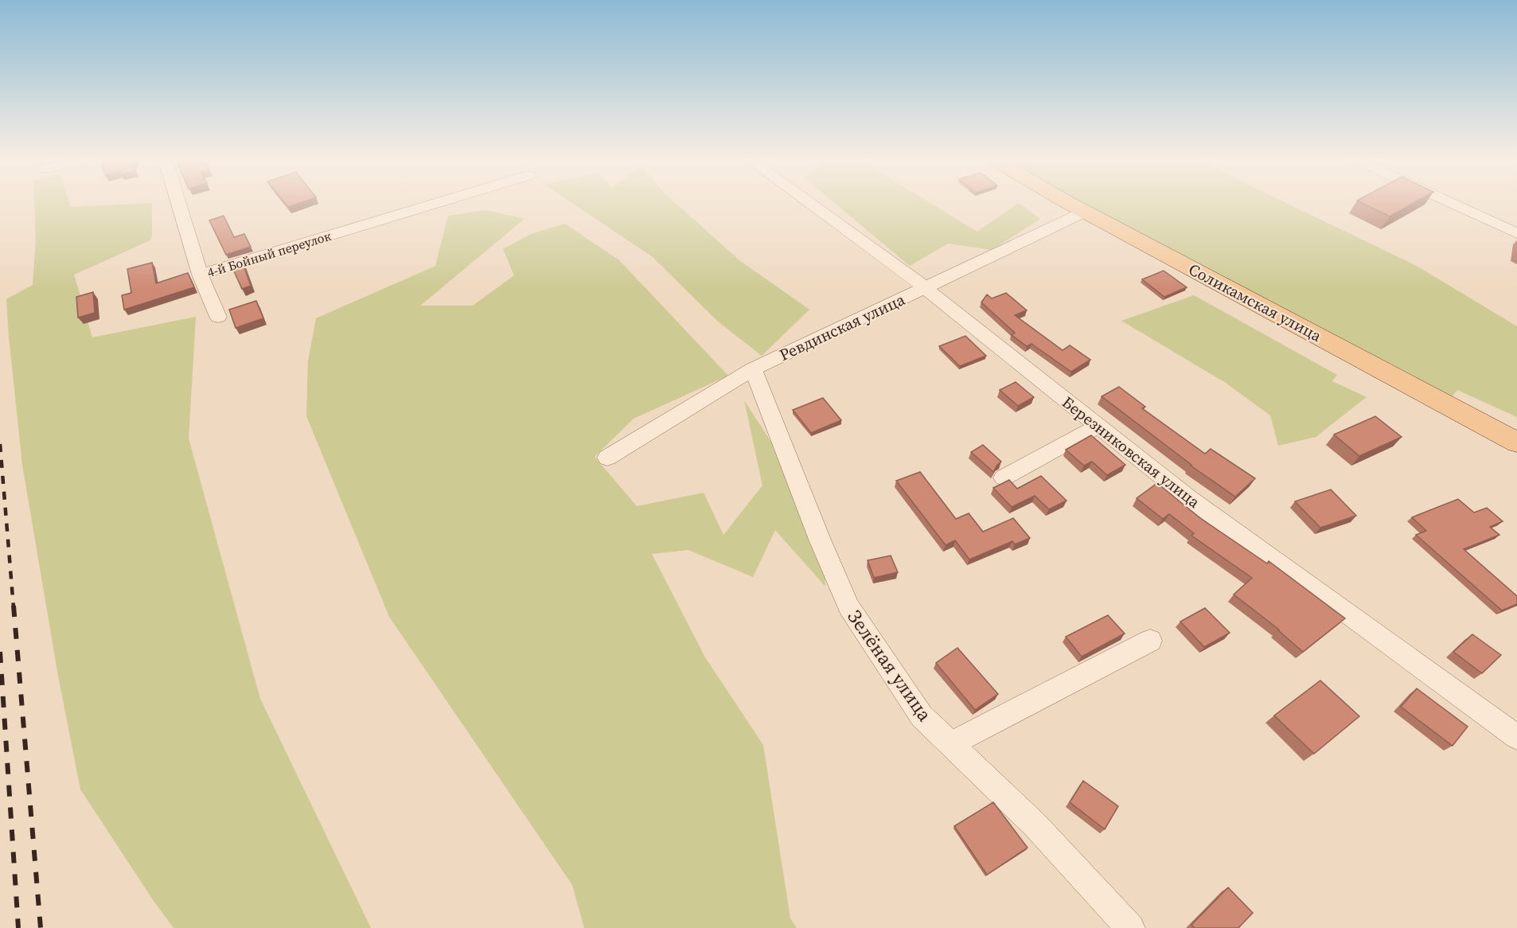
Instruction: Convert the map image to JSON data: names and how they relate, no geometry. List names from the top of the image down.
{
  "streets": {
    "main road": ["Соликамская улица"],
    "street": [
      "4-й Бойный переулок",
      "Ревдинская улица",
      "Березниковская улица",
      "Зелёная улица"
    ]
  },
  "crossings": [
    ["Соликамская улица", "Ревдинская улица"],
    ["Ревдинская улица", "Березниковская улица"],
    ["Ревдинская улица", "Зелёная улица"]
  ]
}
